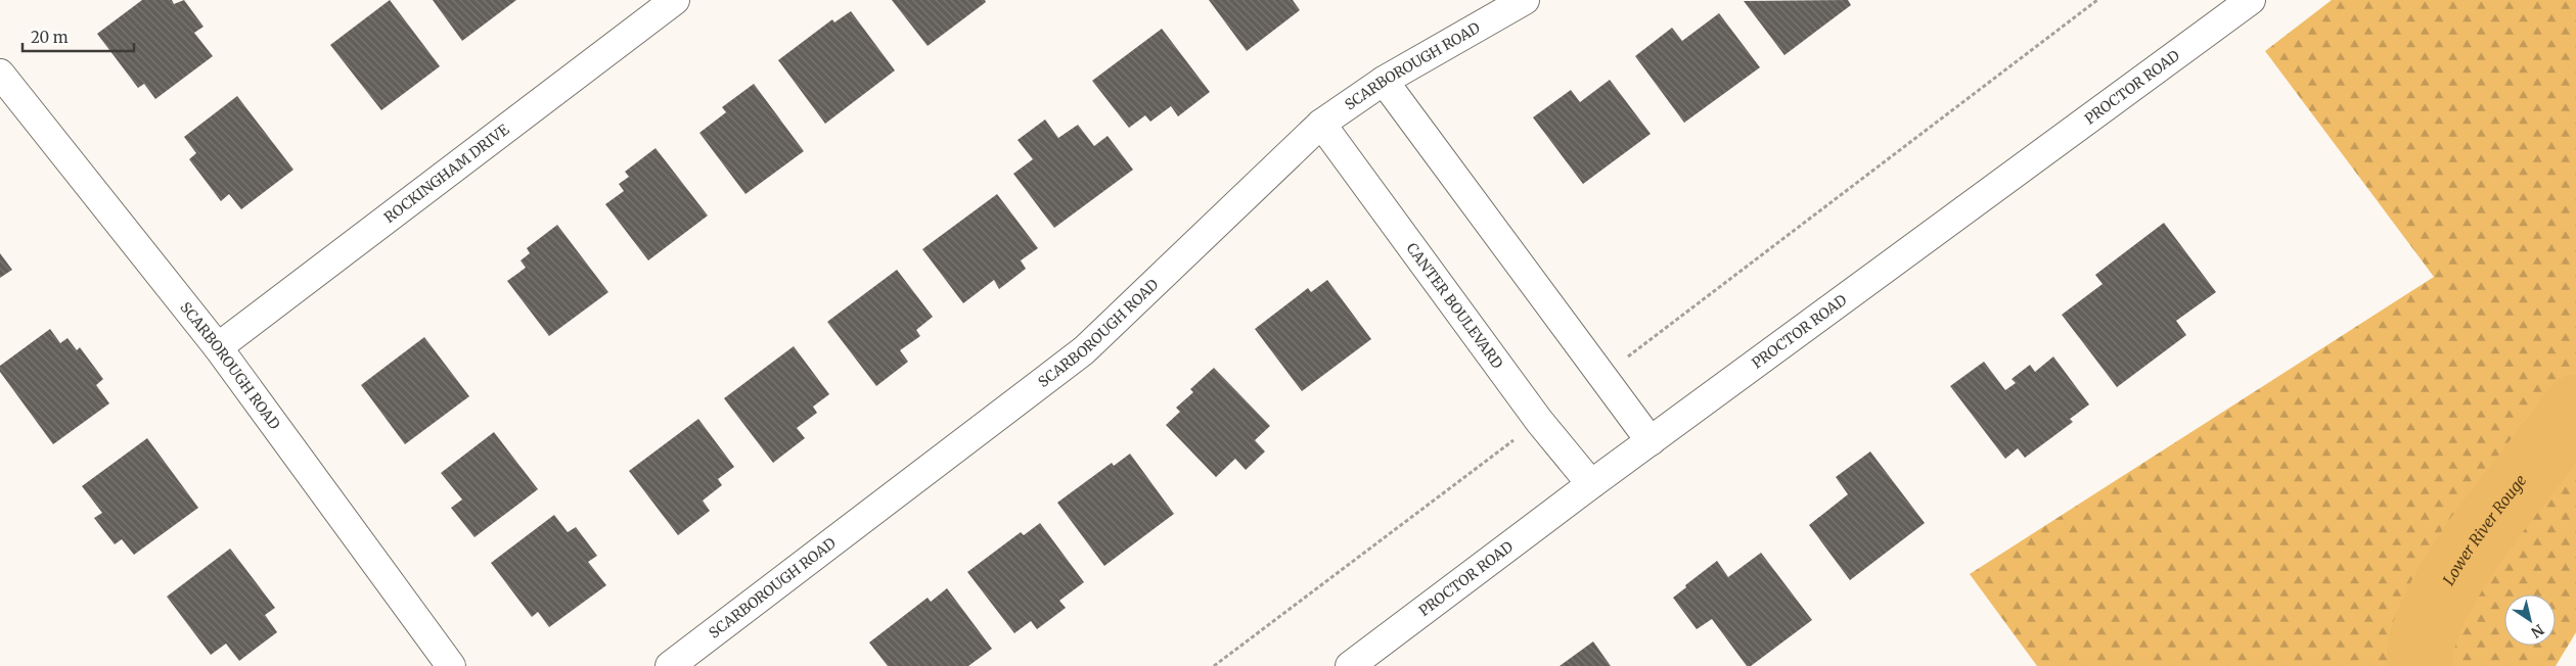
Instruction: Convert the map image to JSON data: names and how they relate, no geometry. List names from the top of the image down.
{
  "streets": {
    "street": [
      "SCARBOROUGH ROAD",
      "PROCTOR ROAD",
      "ROCKINGHAM DRIVE",
      "CANTER BOULEVARD"
    ]
  },
  "crossings": [
    ["SCARBOROUGH ROAD", "ROCKINGHAM DRIVE"],
    ["SCARBOROUGH ROAD", "CANTER BOULEVARD"],
    ["PROCTOR ROAD", "CANTER BOULEVARD"]
  ],
  "water": ["Lower River Rouge"],
  "scale_bar": "20 m",
  "north": "bottom right"
}
